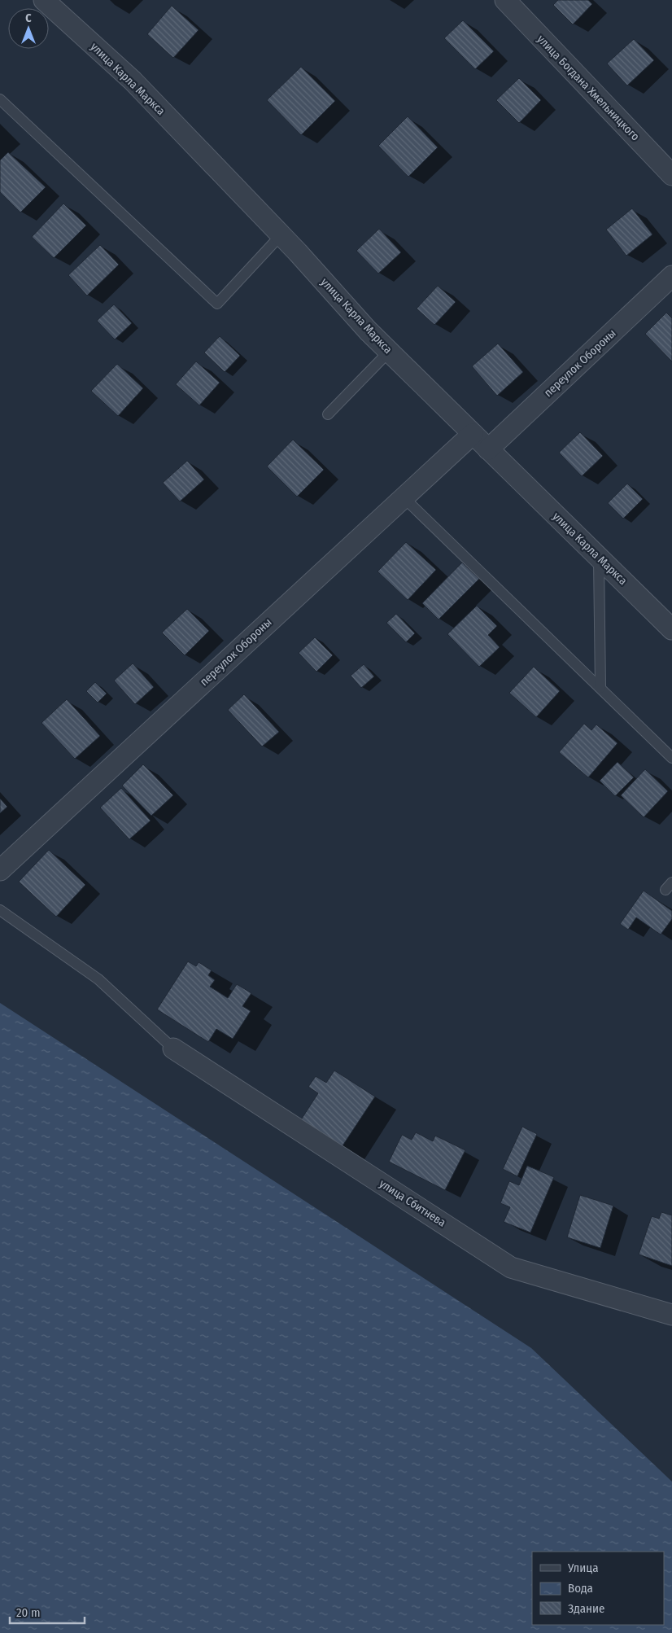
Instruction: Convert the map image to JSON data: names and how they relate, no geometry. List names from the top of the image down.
{
  "streets": {
    "street": [
      "улица Карла Маркса",
      "улица Богдана Хмельницкого",
      "переулок Обороны",
      "улица Сбитнева"
    ]
  },
  "crossings": [
    ["улица Карла Маркса", "переулок Обороны"]
  ],
  "legend": ["Улица", "Вода", "Здание"],
  "scale_bar": "20 m",
  "north": "top"
}
